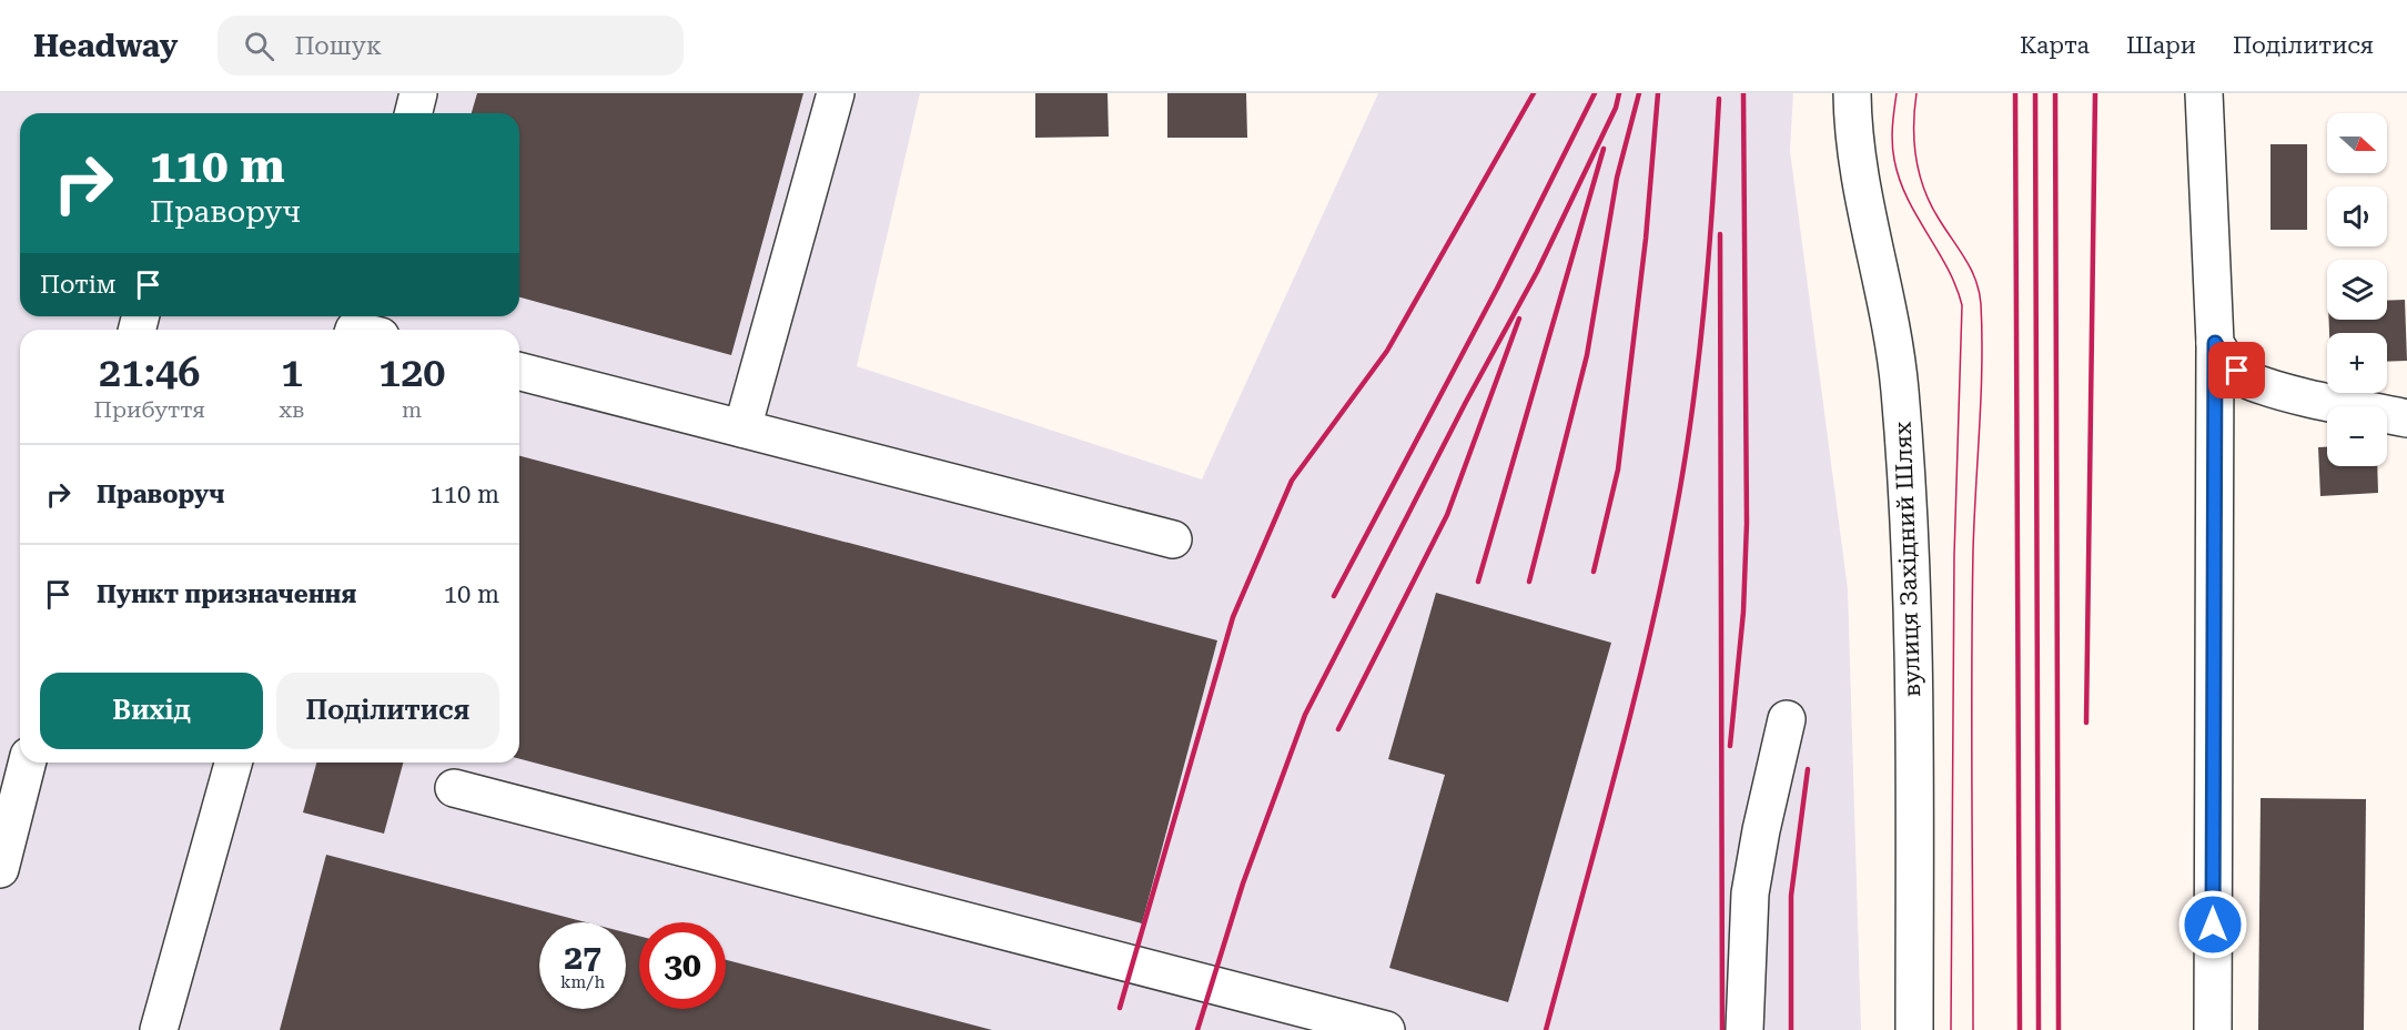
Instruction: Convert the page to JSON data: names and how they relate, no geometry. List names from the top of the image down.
{
  "streets": {
    "street": ["вулиця Західний Шлях"]
  },
  "north": "right",
  "page": {
    "header": "Headway",
    "search": "Пошук",
    "nav": ["Карта", "Шари", "Поділитися"],
    "map_buttons": ["+", "−"],
    "turn": ["110 m", "Праворуч"],
    "then": "Потім",
    "eta": [
      "21:46",
      "Прибуття",
      "1",
      "хв",
      "120",
      "m"
    ],
    "list": [
      {
        "name": "Праворуч",
        "value": "110 m"
      },
      {
        "name": "Пункт призначення",
        "value": "10 m"
      }
    ],
    "buttons": ["Вихід", "Поділитися"],
    "speed": "27 km/h",
    "limit": "30"
  }
}
